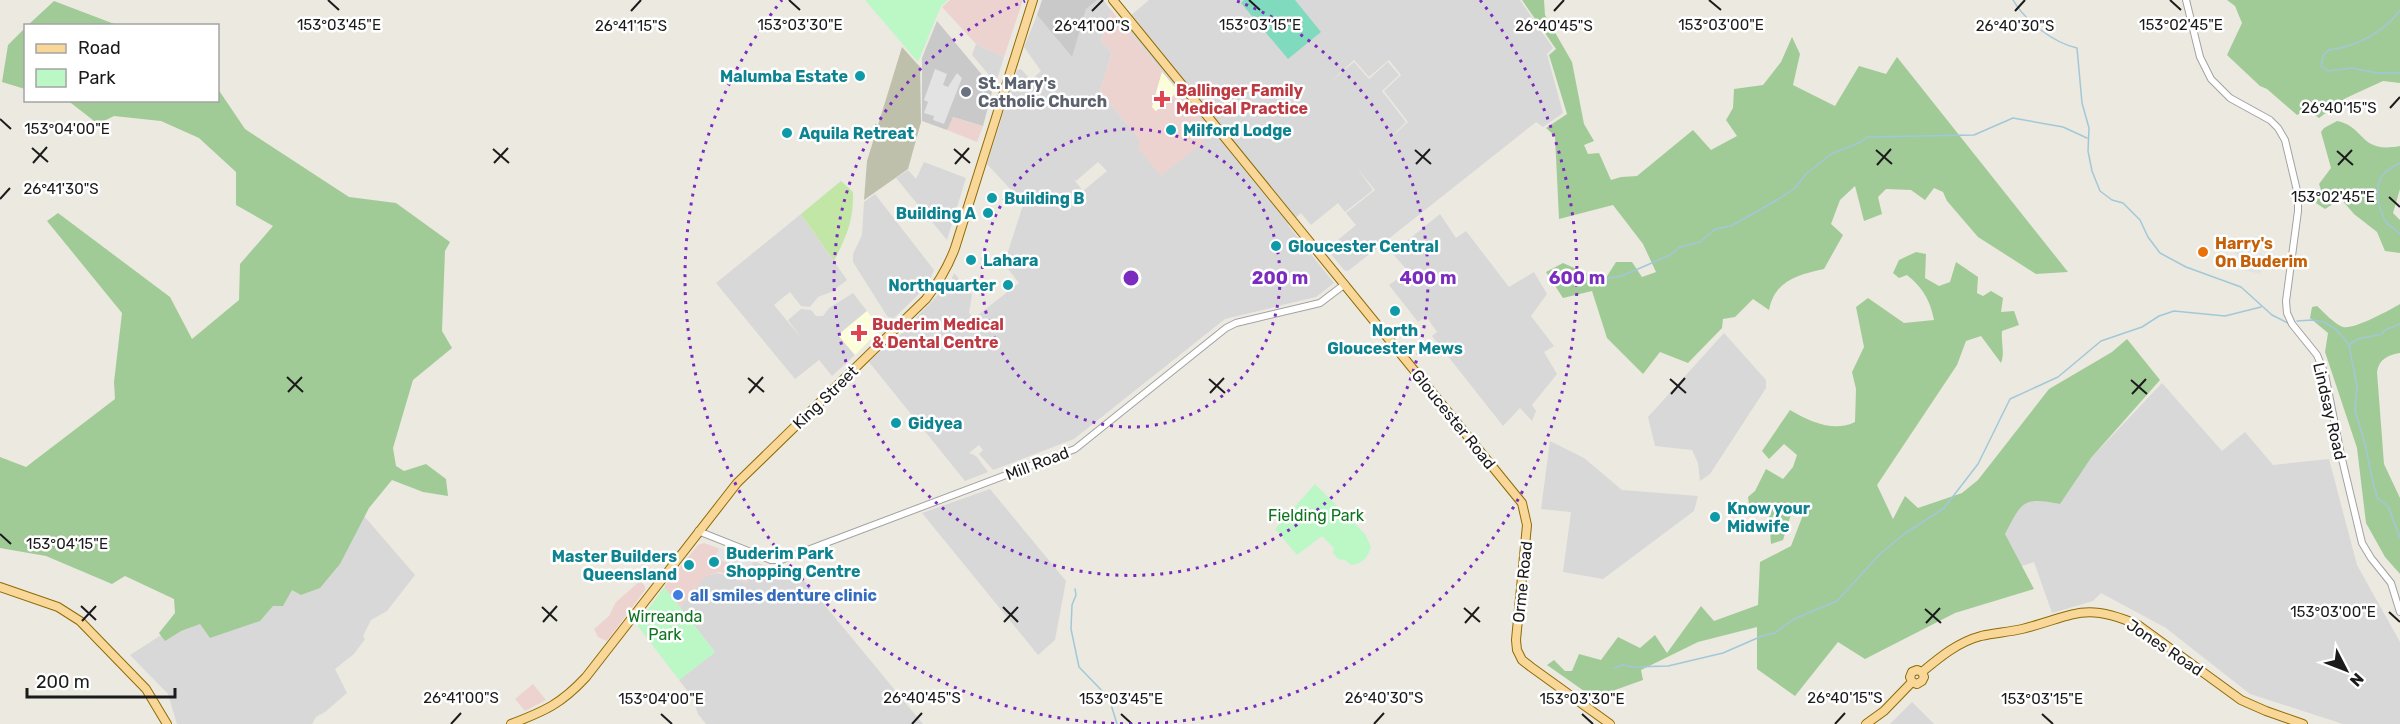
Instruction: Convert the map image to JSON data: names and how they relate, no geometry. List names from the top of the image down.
{
  "streets": {
    "main road": [
      "King Street",
      "Gloucester Road",
      "Orme Road",
      "Jones Road"
    ],
    "street": ["Lindsay Road", "Mill Road"]
  },
  "crossings": [
    ["King Street", "Mill Road"],
    ["Gloucester Road", "Mill Road"],
    ["Gloucester Road", "Orme Road"]
  ],
  "parks": ["Fielding Park", "Wirreanda Park"],
  "places": {
    "other": [
      "Malumba Estate",
      "St. Mary's Catholic Church",
      "Milford Lodge",
      "Aquila Retreat",
      "Building B",
      "Building A",
      "Gloucester Central",
      "Harry's On Buderim",
      "Lahara",
      "Northquarter",
      "North Gloucester Mews",
      "Gidyea",
      "Know your Midwife",
      "Buderim Park Shopping Centre",
      "Master Builders Queensland",
      "all smiles denture clinic"
    ],
    "health": ["Ballinger Family Medical Practice", "Buderim Medical & Dental Centre"]
  },
  "legend": ["Road", "Park"],
  "scale_bar": "200 m",
  "north": "bottom right",
  "coordinates": [
    "153°03'30\"E",
    "153°03'15\"E",
    "153°03'00\"E",
    "153°03'45\"E",
    "153°02'45\"E",
    "26°41'00\"S",
    "26°40'45\"S",
    "26°40'30\"S",
    "26°41'15\"S",
    "26°40'15\"S",
    "153°04'00\"E",
    "26°41'30\"S",
    "153°04'15\"E"
  ],
  "rings": ["200 m", "400 m", "600 m"]
}
